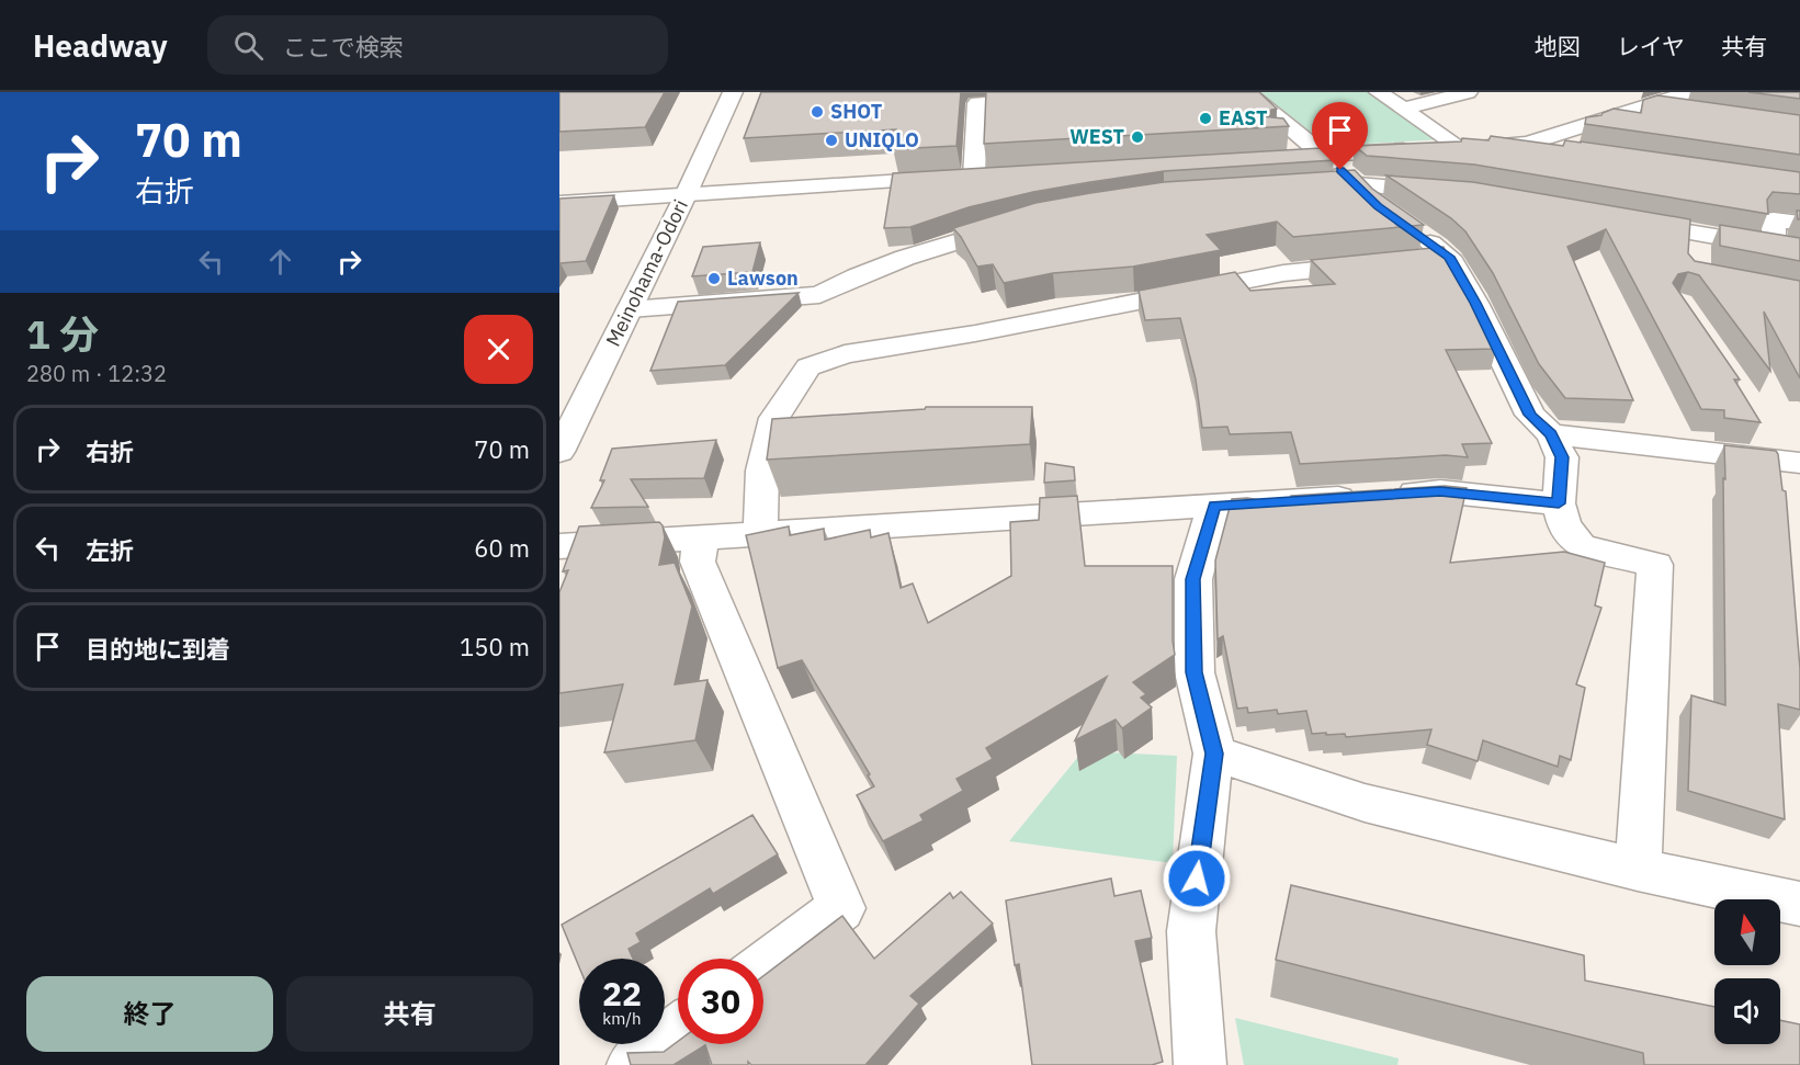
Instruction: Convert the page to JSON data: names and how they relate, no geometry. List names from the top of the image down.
{
  "streets": {
    "street": ["Meinohama-Odori"]
  },
  "places": [
    "SHOT",
    "EAST",
    "WEST",
    "UNIQLO",
    "Lawson"
  ],
  "north": "top",
  "page": {
    "header": "Headway",
    "search": "ここで検索",
    "nav": ["地図", "レイヤ", "共有"],
    "turn": ["70 m", "右折"],
    "heading": ["1 分", "280 m · 12:32"],
    "list": [
      {
        "name": "右折",
        "value": "70 m"
      },
      {
        "name": "左折",
        "value": "60 m"
      },
      {
        "name": "目的地に到着",
        "value": "150 m"
      }
    ],
    "speed": "22 km/h",
    "limit": "30",
    "buttons": ["終了", "共有"]
  }
}
